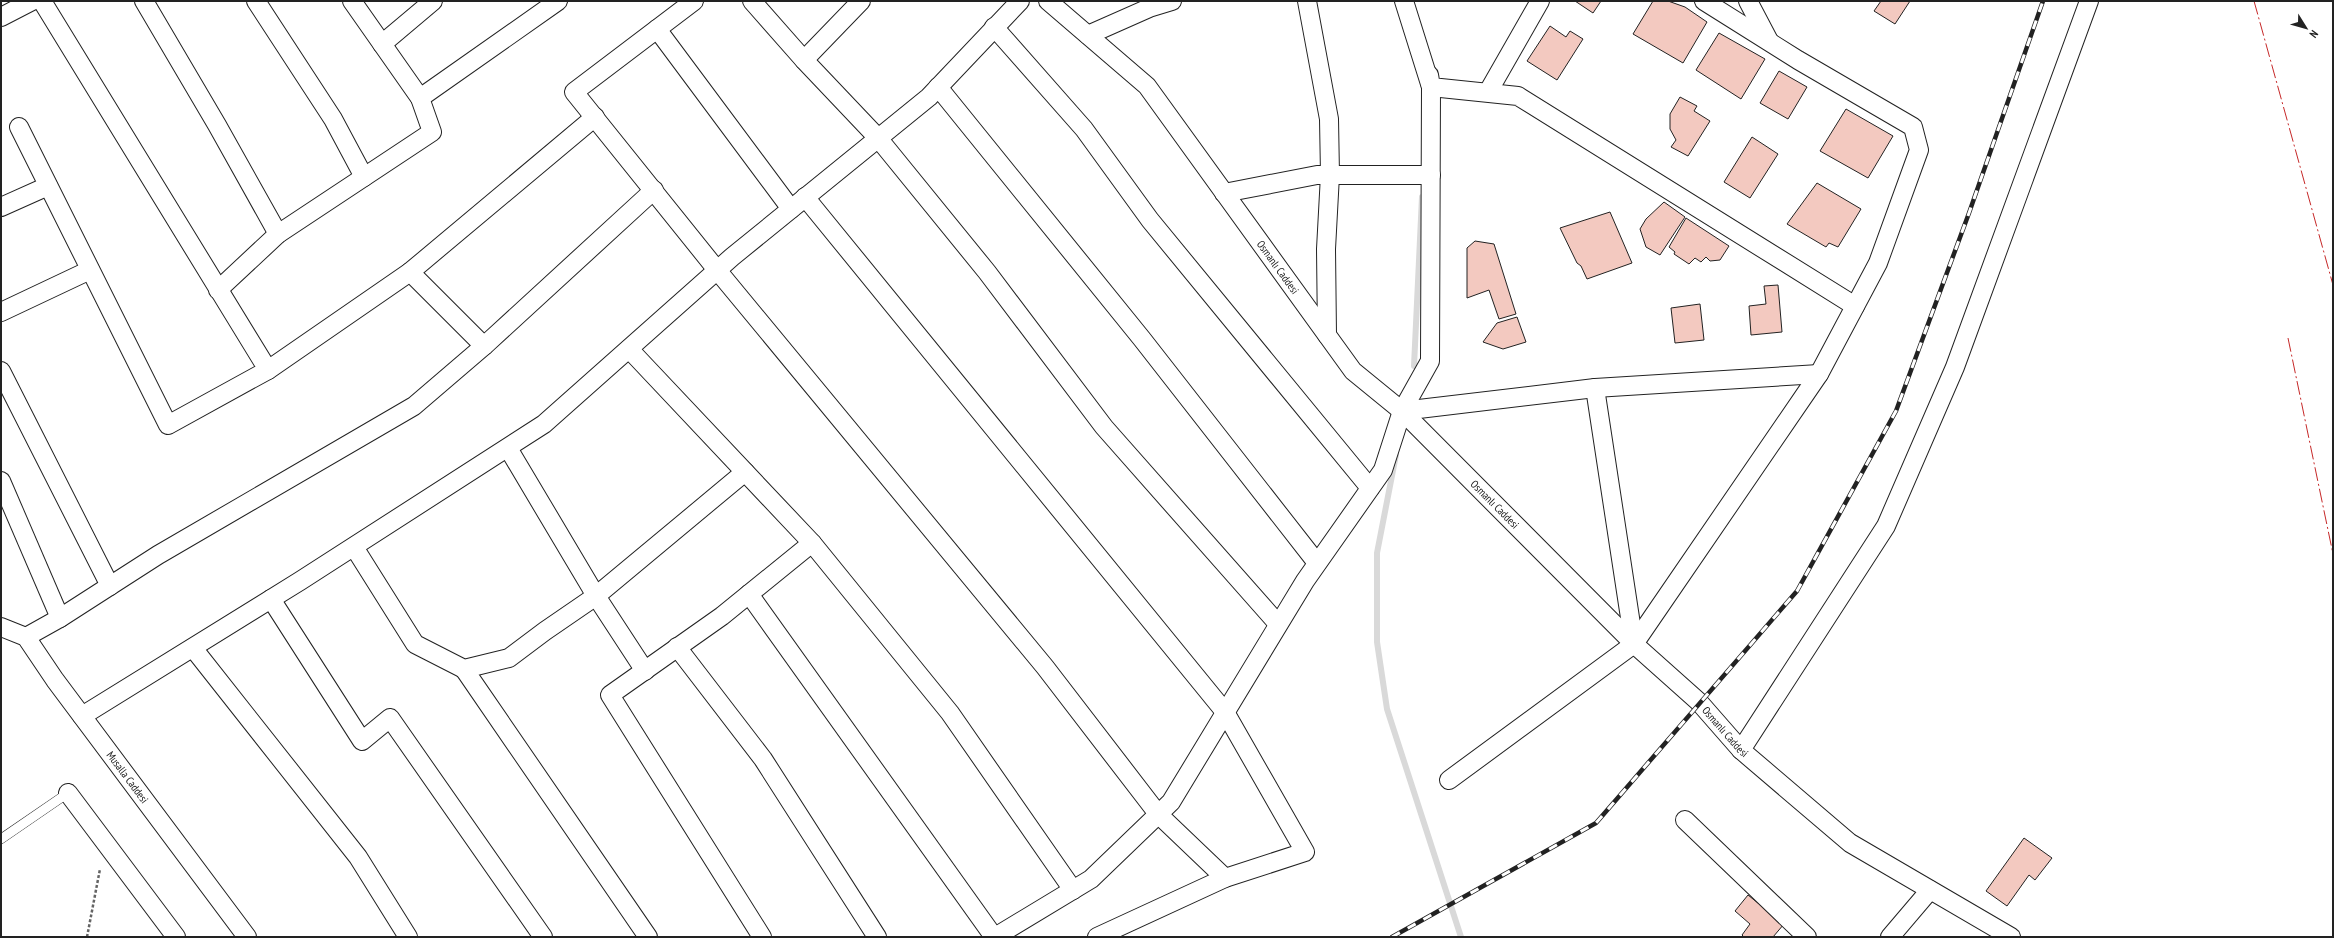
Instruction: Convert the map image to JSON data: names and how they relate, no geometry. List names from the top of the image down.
{
  "streets": {
    "street": ["Osmanlı Caddesi", "Musalla Caddesi"]
  },
  "north": "bottom right"
}
